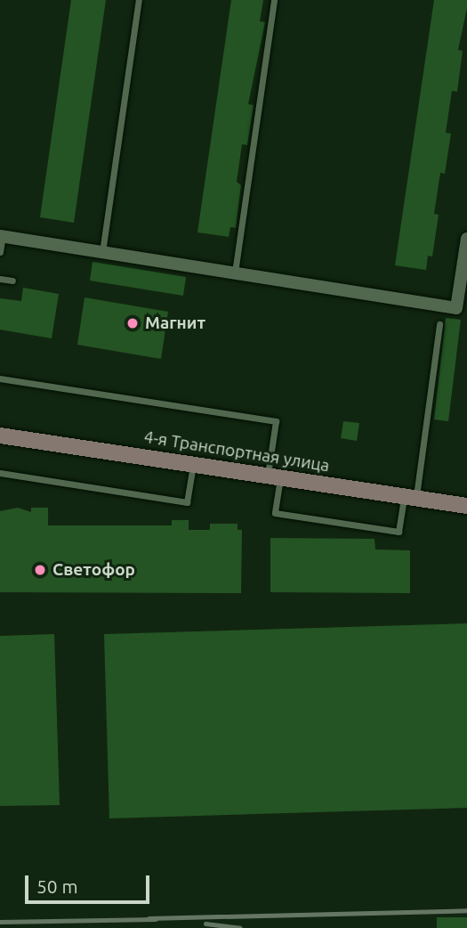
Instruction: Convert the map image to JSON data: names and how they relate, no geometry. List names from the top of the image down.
{
  "streets": {
    "main road": ["4-я Транспортная улица"]
  },
  "places": ["Магнит", "Светофор"],
  "scale_bar": "50 m"
}
